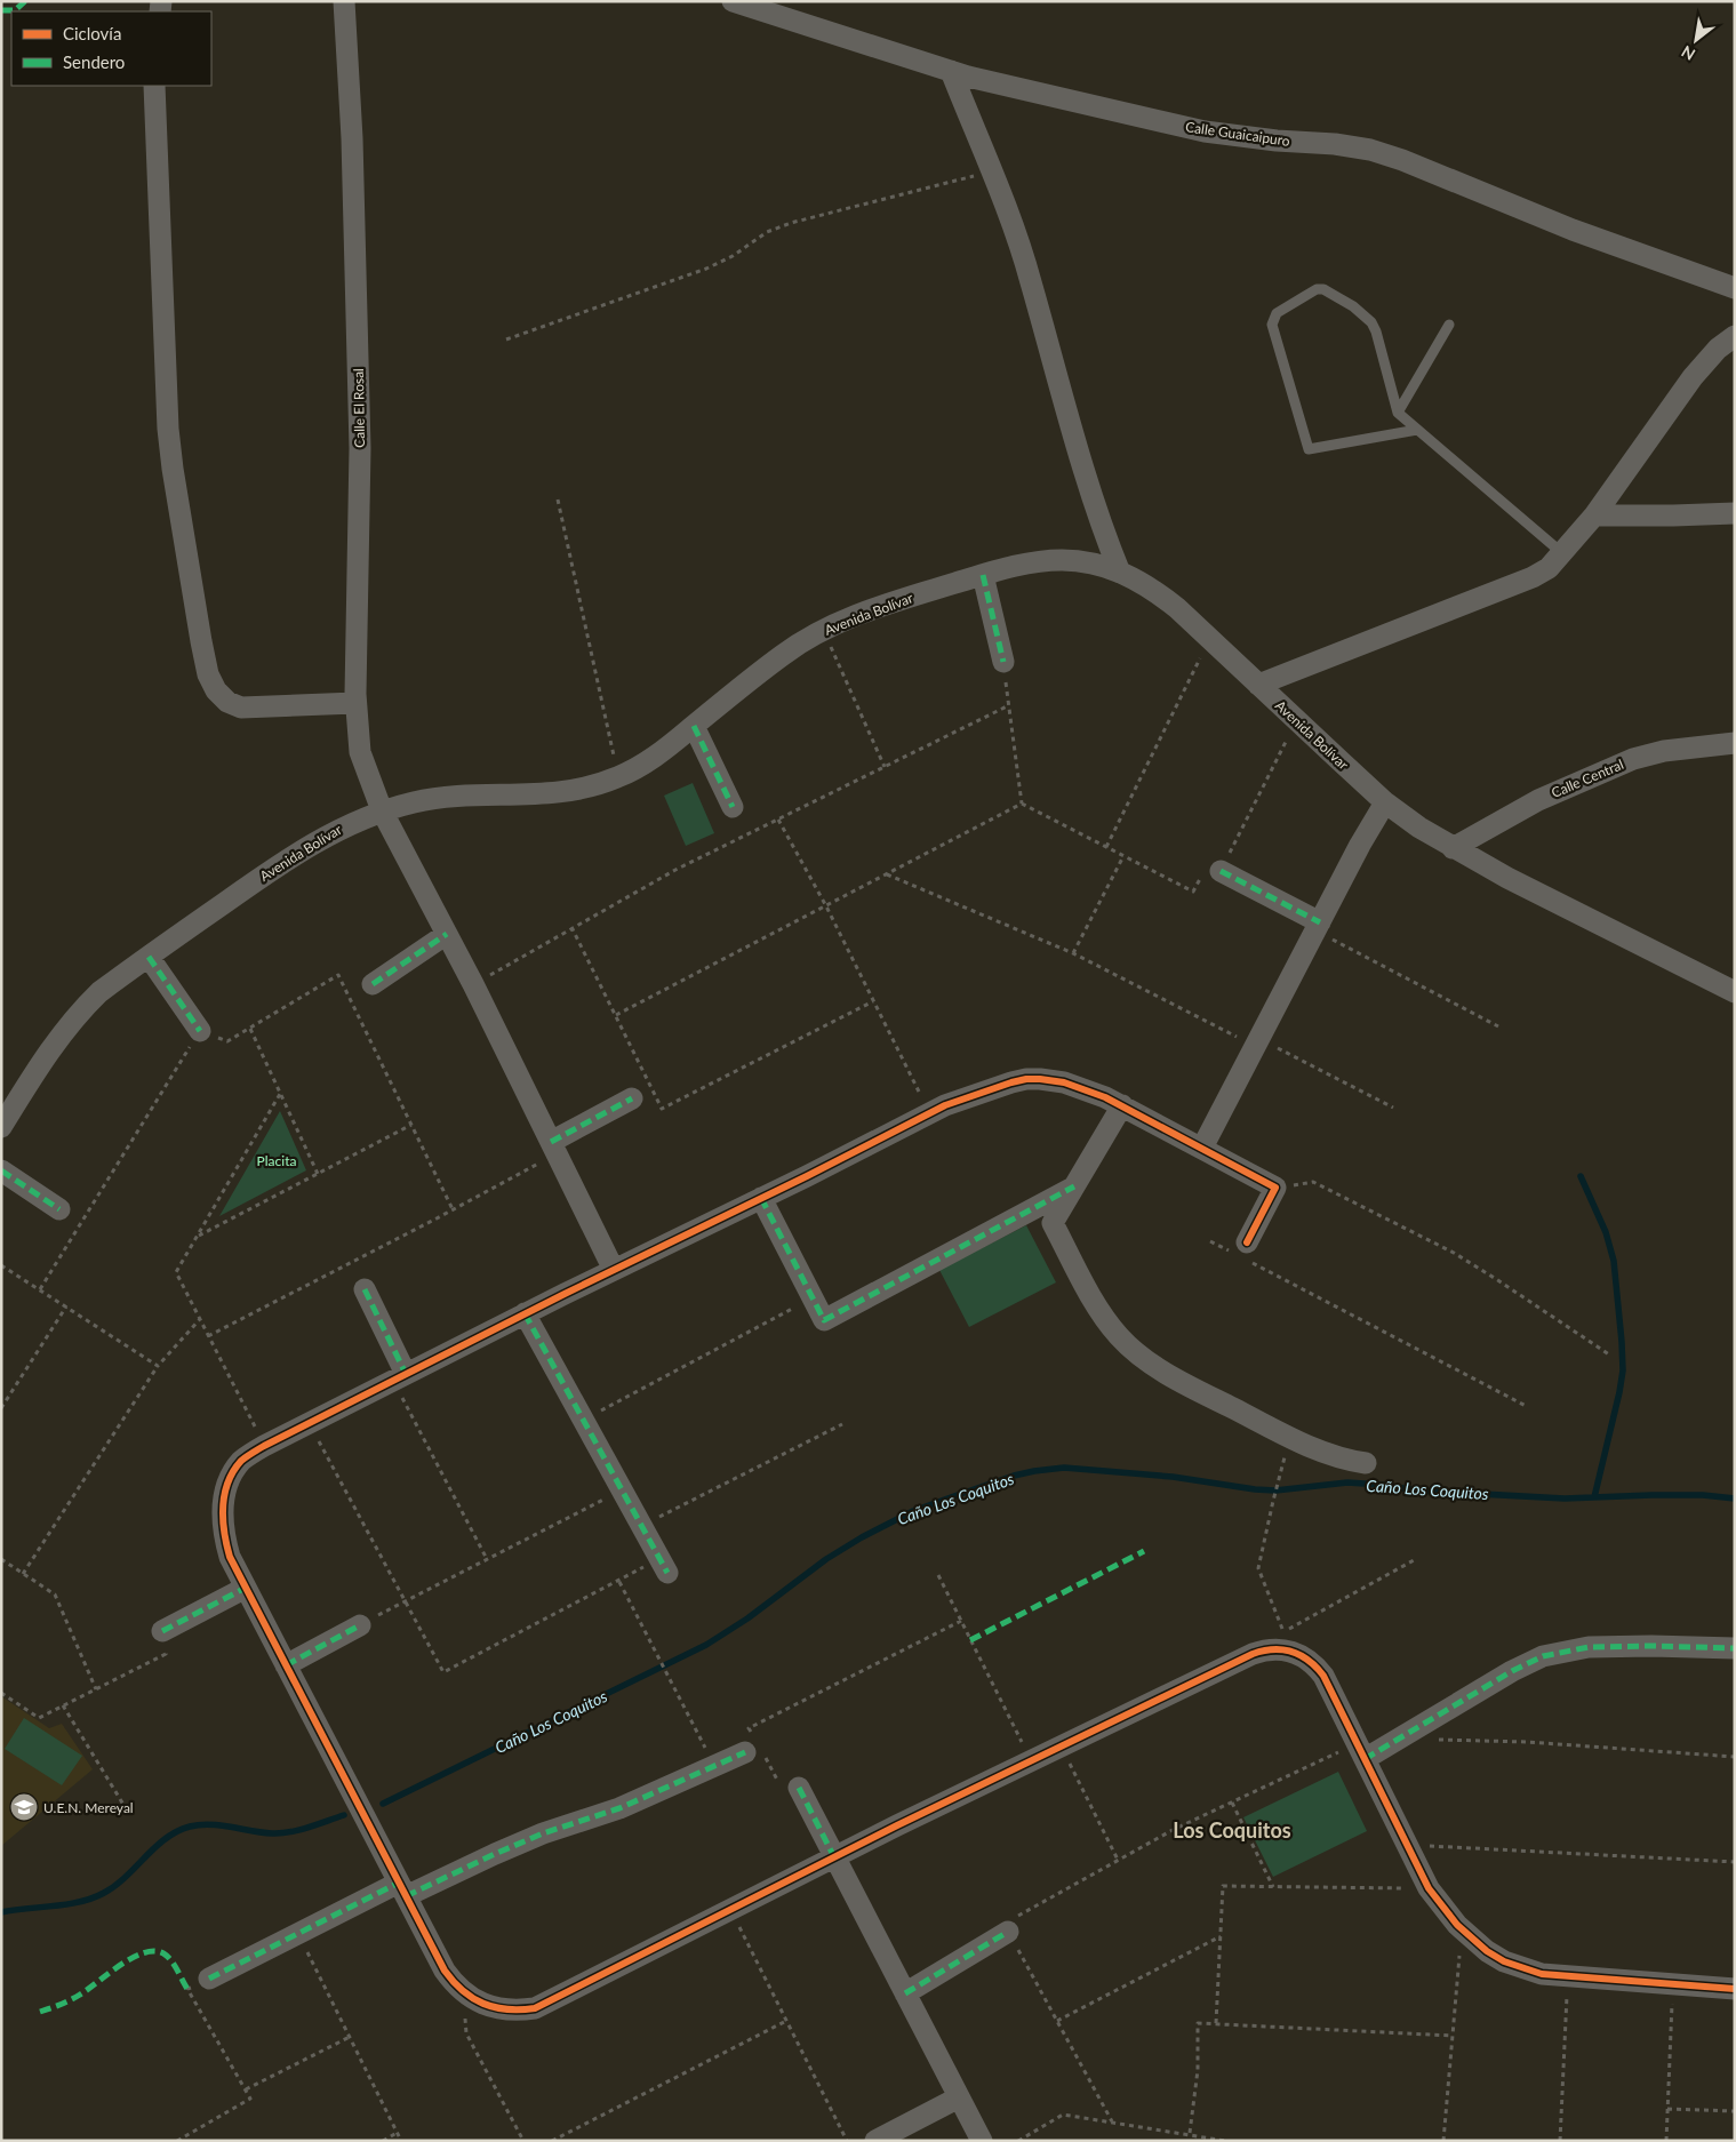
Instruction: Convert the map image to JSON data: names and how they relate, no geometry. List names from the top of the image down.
{
  "streets": {
    "street": [
      "Calle Guaicaipuro",
      "Calle El Rosal",
      "Avenida Bolívar",
      "Calle Central"
    ]
  },
  "crossings": [
    ["Calle El Rosal", "Avenida Bolívar"],
    ["Avenida Bolívar", "Calle Central"]
  ],
  "districts": ["Los Coquitos"],
  "water": ["Caño Los Coquitos"],
  "parks": ["Placita"],
  "places": {
    "school or university": ["U.E.N. Mereyal"]
  },
  "legend": ["Ciclovía", "Sendero"],
  "north": "bottom left"
}
